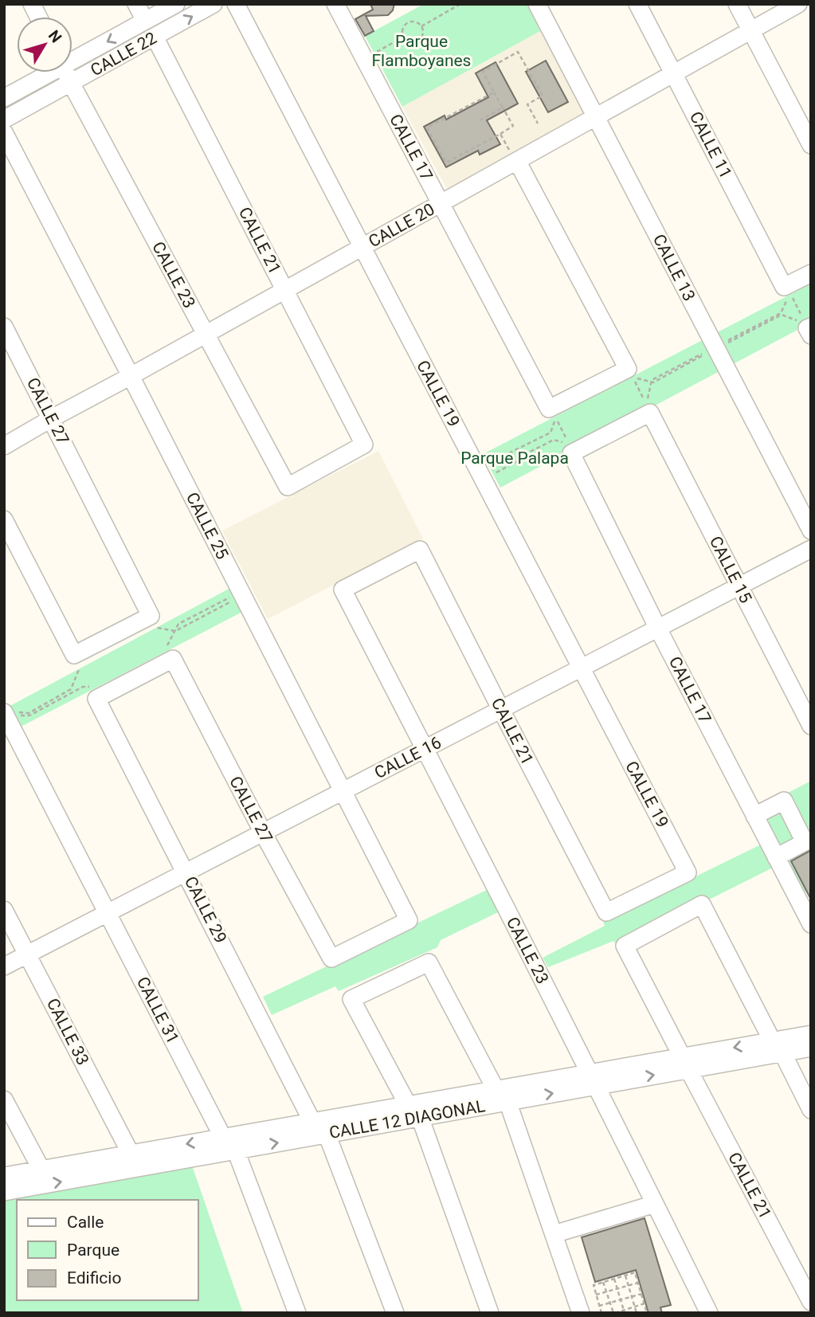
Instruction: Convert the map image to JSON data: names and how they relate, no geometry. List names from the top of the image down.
{
  "streets": {
    "street": [
      "CALLE 22",
      "CALLE 11",
      "CALLE 17",
      "CALLE 20",
      "CALLE 21",
      "CALLE 13",
      "CALLE 23",
      "CALLE 19",
      "CALLE 27",
      "CALLE 25",
      "CALLE 15",
      "CALLE 16",
      "CALLE 29",
      "CALLE 31",
      "CALLE 33",
      "CALLE 12 DIAGONAL"
    ]
  },
  "crossings": [
    ["CALLE 22", "CALLE 21"],
    ["CALLE 22", "CALLE 23"],
    ["CALLE 11", "CALLE 20"],
    ["CALLE 17", "CALLE 20"],
    ["CALLE 17", "CALLE 16"],
    ["CALLE 20", "CALLE 21"],
    ["CALLE 20", "CALLE 13"],
    ["CALLE 20", "CALLE 23"],
    ["CALLE 20", "CALLE 19"],
    ["CALLE 20", "CALLE 27"],
    ["CALLE 20", "CALLE 25"],
    ["CALLE 21", "CALLE 23"],
    ["CALLE 21", "CALLE 19"],
    ["CALLE 21", "CALLE 16"],
    ["CALLE 21", "CALLE 12 DIAGONAL"],
    ["CALLE 23", "CALLE 16"],
    ["CALLE 23", "CALLE 12 DIAGONAL"],
    ["CALLE 19", "CALLE 16"],
    ["CALLE 27", "CALLE 25"],
    ["CALLE 27", "CALLE 16"],
    ["CALLE 25", "CALLE 16"],
    ["CALLE 15", "CALLE 16"],
    ["CALLE 16", "CALLE 29"],
    ["CALLE 16", "CALLE 31"],
    ["CALLE 16", "CALLE 33"],
    ["CALLE 29", "CALLE 12 DIAGONAL"],
    ["CALLE 31", "CALLE 12 DIAGONAL"],
    ["CALLE 33", "CALLE 12 DIAGONAL"]
  ],
  "parks": ["Parque Flamboyanes", "Parque Palapa"],
  "legend": ["Calle", "Parque", "Edificio"],
  "north": "top right"
}
